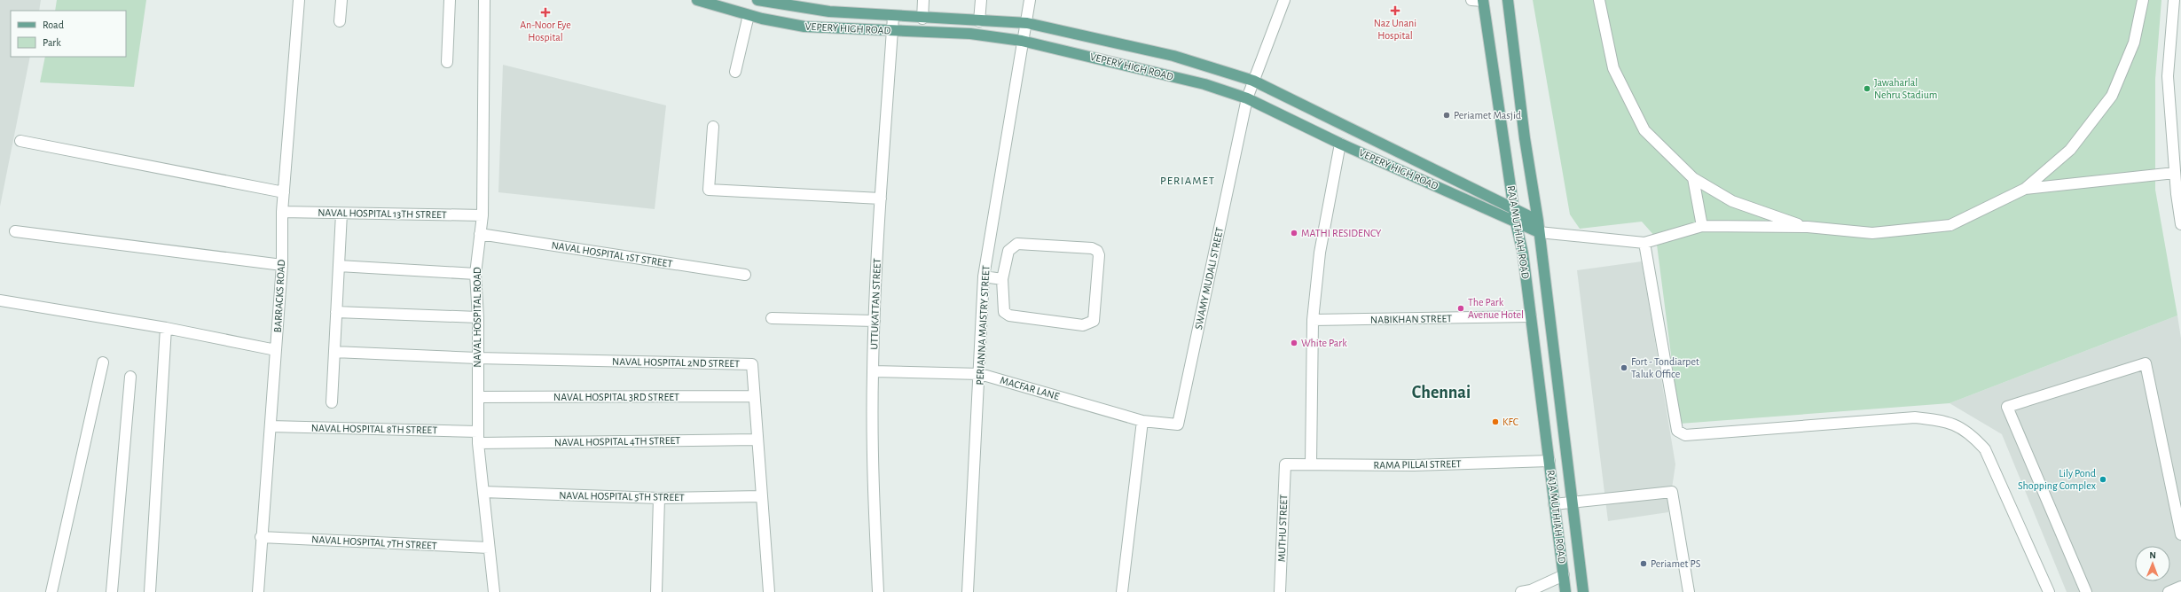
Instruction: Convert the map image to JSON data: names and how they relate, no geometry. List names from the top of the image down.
{
  "streets": {
    "main road": ["VEPERY HIGH ROAD", "RAJA MUTHIAH ROAD"],
    "street": [
      "NAVAL HOSPITAL 13TH STREET",
      "NAVAL HOSPITAL 1ST STREET",
      "SWAMY MUDALI STREET",
      "BARRACKS ROAD",
      "UTTUKATTAN STREET",
      "NAVAL HOSPITAL ROAD",
      "NABIKHAN STREET",
      "PERIANNA MAISTRY STREET",
      "NAVAL HOSPITAL 2ND STREET",
      "MACFAR LANE",
      "NAVAL HOSPITAL 3RD STREET",
      "NAVAL HOSPITAL 8TH STREET",
      "NAVAL HOSPITAL 4TH STREET",
      "RAMA PILLAI STREET",
      "NAVAL HOSPITAL 5TH STREET",
      "MUTHU STREET",
      "NAVAL HOSPITAL 7TH STREET"
    ]
  },
  "crossings": [
    ["VEPERY HIGH ROAD", "RAJA MUTHIAH ROAD"],
    ["VEPERY HIGH ROAD", "SWAMY MUDALI STREET"],
    ["VEPERY HIGH ROAD", "UTTUKATTAN STREET"],
    ["VEPERY HIGH ROAD", "PERIANNA MAISTRY STREET"],
    ["NAVAL HOSPITAL 13TH STREET", "BARRACKS ROAD"],
    ["NAVAL HOSPITAL 13TH STREET", "NAVAL HOSPITAL ROAD"],
    ["RAJA MUTHIAH ROAD", "NABIKHAN STREET"],
    ["RAJA MUTHIAH ROAD", "RAMA PILLAI STREET"],
    ["NAVAL HOSPITAL 1ST STREET", "NAVAL HOSPITAL ROAD"],
    ["SWAMY MUDALI STREET", "MACFAR LANE"],
    ["BARRACKS ROAD", "NAVAL HOSPITAL 8TH STREET"],
    ["BARRACKS ROAD", "NAVAL HOSPITAL 7TH STREET"],
    ["UTTUKATTAN STREET", "MACFAR LANE"],
    ["NAVAL HOSPITAL ROAD", "NAVAL HOSPITAL 2ND STREET"],
    ["NAVAL HOSPITAL ROAD", "NAVAL HOSPITAL 3RD STREET"],
    ["NAVAL HOSPITAL ROAD", "NAVAL HOSPITAL 8TH STREET"],
    ["NAVAL HOSPITAL ROAD", "NAVAL HOSPITAL 4TH STREET"],
    ["NAVAL HOSPITAL ROAD", "NAVAL HOSPITAL 5TH STREET"],
    ["NAVAL HOSPITAL ROAD", "NAVAL HOSPITAL 7TH STREET"],
    ["PERIANNA MAISTRY STREET", "MACFAR LANE"],
    ["NAVAL HOSPITAL 2ND STREET", "NAVAL HOSPITAL 3RD STREET"],
    ["NAVAL HOSPITAL 2ND STREET", "NAVAL HOSPITAL 4TH STREET"],
    ["NAVAL HOSPITAL 2ND STREET", "NAVAL HOSPITAL 5TH STREET"],
    ["RAMA PILLAI STREET", "MUTHU STREET"]
  ],
  "districts": ["PERIAMET", "Chennai"],
  "places": {
    "health": ["Naz Unani Hospital", "An-Noor Eye Hospital"],
    "other": [
      "Jawaharlal Nehru Stadium",
      "Periamet Masjid",
      "MATHI RESIDENCY",
      "The Park Avenue Hotel",
      "White Park",
      "Fort - Tondiarpet Taluk Office",
      "KFC",
      "Lily Pond Shopping Complex",
      "Periamet PS"
    ]
  },
  "legend": ["Road", "Park"],
  "north": "top"
}
